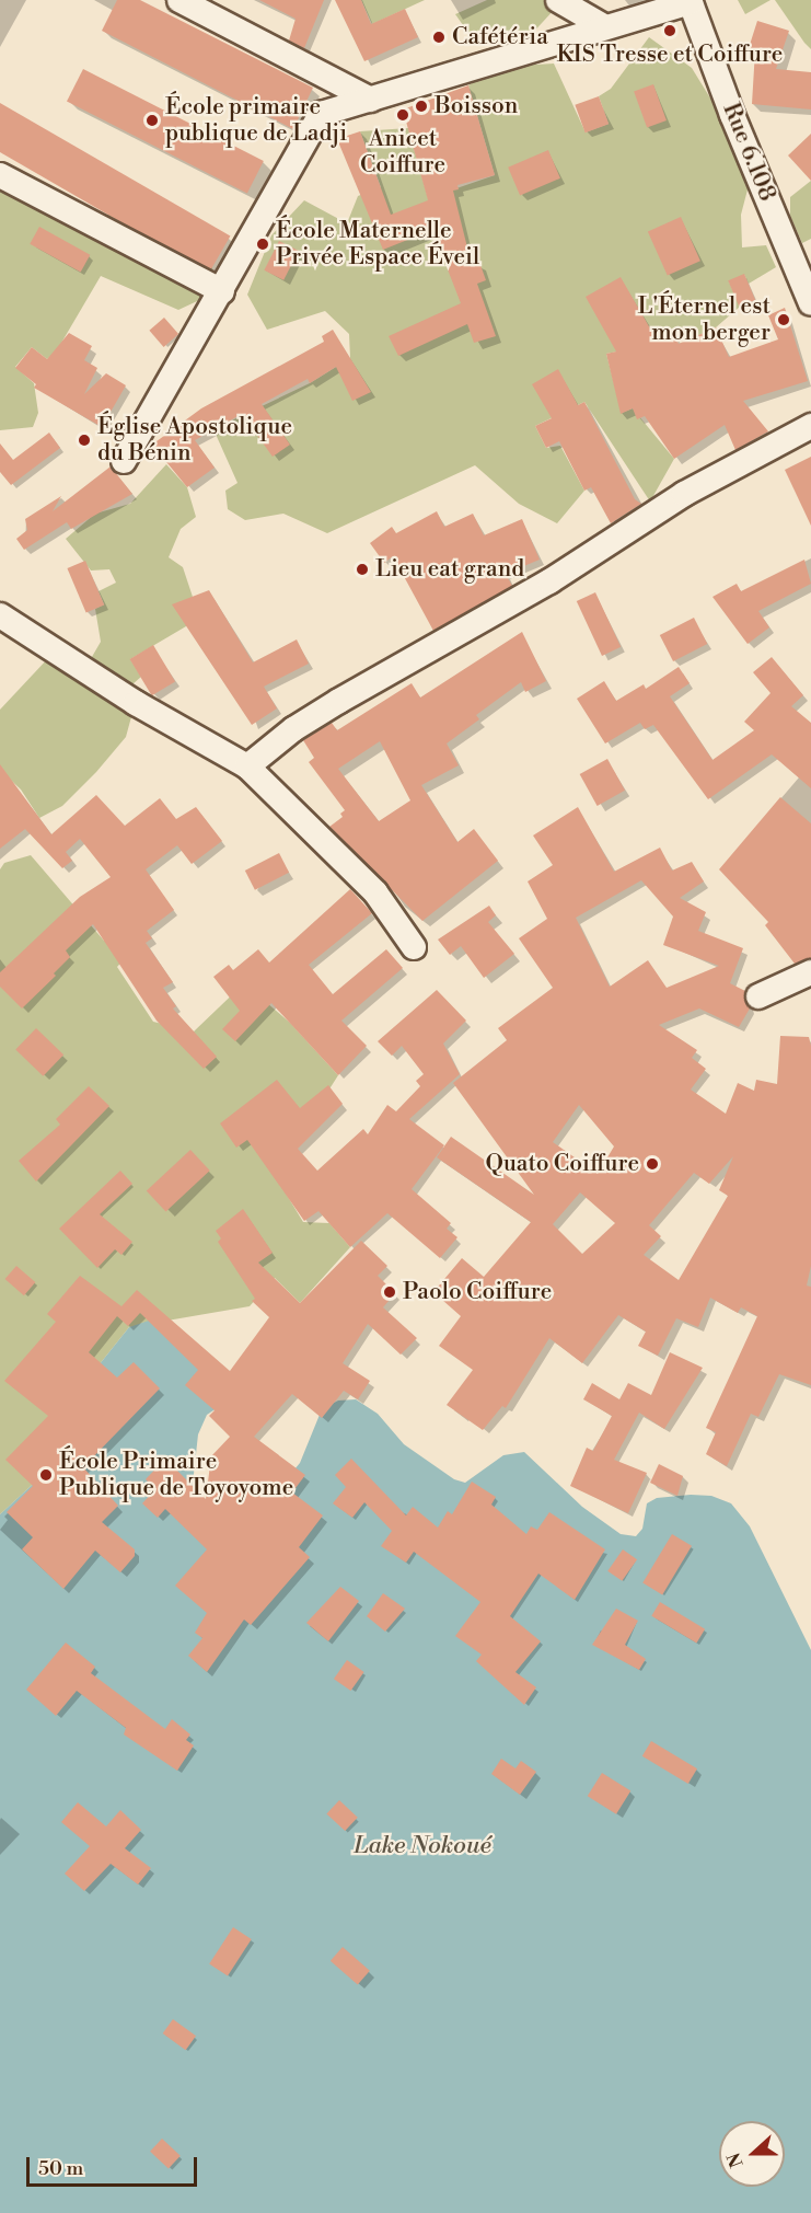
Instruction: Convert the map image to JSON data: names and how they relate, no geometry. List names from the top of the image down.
{
  "streets": {
    "street": ["Rue 6.108"]
  },
  "water": ["Lake Nokoué"],
  "places": [
    "KIS Tresse et Coiffure",
    "Cafétéria",
    "Boisson",
    "Anicet Coiffure",
    "École primaire publique de Ladji",
    "École Maternelle Privée Espace Éveil",
    "L'Éternel est mon berger",
    "Église Apostolique du Bénin",
    "Lieu eat grand",
    "Quato Coiffure",
    "Paolo Coiffure",
    "École Primaire Publique de Toyoyome"
  ],
  "scale_bar": "50 m",
  "north": "left"
}
